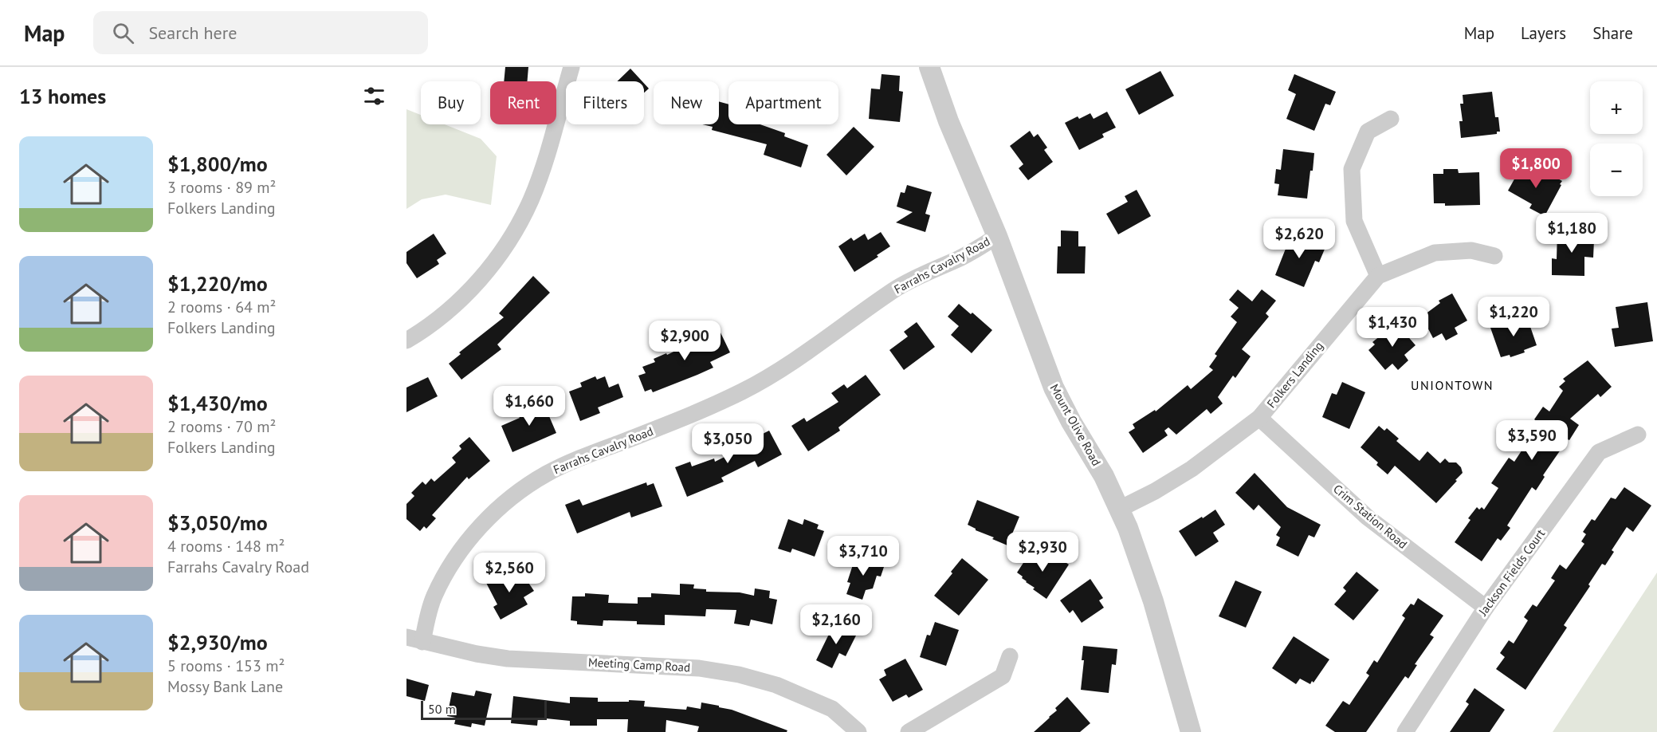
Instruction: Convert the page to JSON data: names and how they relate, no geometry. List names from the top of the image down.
{
  "streets": {
    "street": [
      "Farrahs Cavalry Road",
      "Folkers Landing",
      "Mount Olive Road",
      "Crim Station Road",
      "Jackson Fields Court",
      "Meeting Camp Road"
    ]
  },
  "crossings": [
    ["Farrahs Cavalry Road", "Mount Olive Road"],
    ["Farrahs Cavalry Road", "Meeting Camp Road"],
    ["Folkers Landing", "Mount Olive Road"],
    ["Folkers Landing", "Crim Station Road"],
    ["Crim Station Road", "Jackson Fields Court"]
  ],
  "districts": ["UNIONTOWN"],
  "scale_bar": "50 m",
  "page": {
    "header": "Map",
    "search": "Search here",
    "nav": ["Map", "Layers", "Share"],
    "heading": "13 homes",
    "map_buttons": ["+", "−"],
    "chip": [
      "Buy",
      "Rent",
      "Filters",
      "New",
      "Apartment"
    ],
    "list": [
      {
        "name": "$1,800/mo",
        "note": "3 rooms · 89 m² · Folkers Landing"
      },
      {
        "name": "$1,220/mo",
        "note": "2 rooms · 64 m² · Folkers Landing"
      },
      {
        "name": "$1,430/mo",
        "note": "2 rooms · 70 m² · Folkers Landing"
      },
      {
        "name": "$3,050/mo",
        "note": "4 rooms · 148 m² · Farrahs Cavalry Road"
      },
      {
        "name": "$2,930/mo",
        "note": "5 rooms · 153 m² · Mossy Bank Lane"
      }
    ],
    "price": [
      "$1,800",
      "$1,180",
      "$2,620",
      "$1,220",
      "$1,430",
      "$2,900",
      "$1,660",
      "$3,590",
      "$3,050",
      "$2,930",
      "$3,710",
      "$2,560",
      "$2,160"
    ],
    "scale": "50 m"
  }
}
